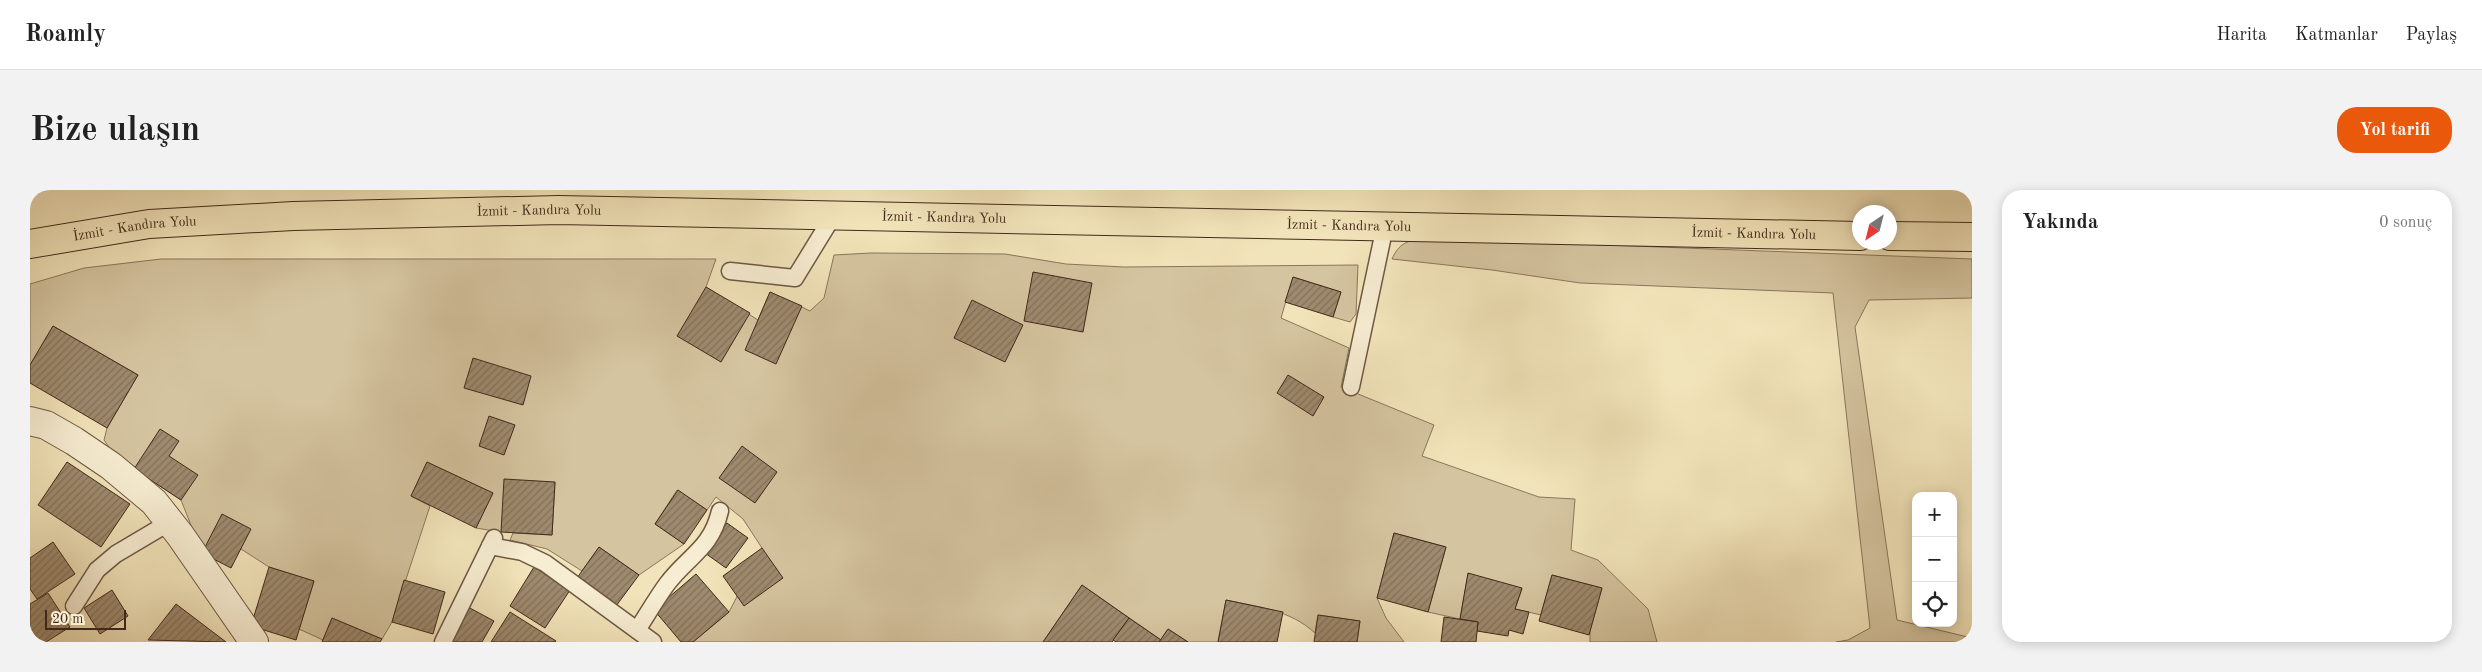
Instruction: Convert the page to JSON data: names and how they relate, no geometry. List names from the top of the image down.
{
  "streets": {
    "highway": ["İzmit - Kandıra Yolu"]
  },
  "scale_bar": "20 m",
  "north": "bottom left",
  "page": {
    "header": "Roamly",
    "nav": ["Harita", "Katmanlar", "Paylaş"],
    "buttons": "Yol tarifi",
    "title": "Bize ulaşın",
    "heading": ["Yakında", "0 sonuç"],
    "map_buttons": ["+", "−"],
    "scale": "20 m"
  }
}
